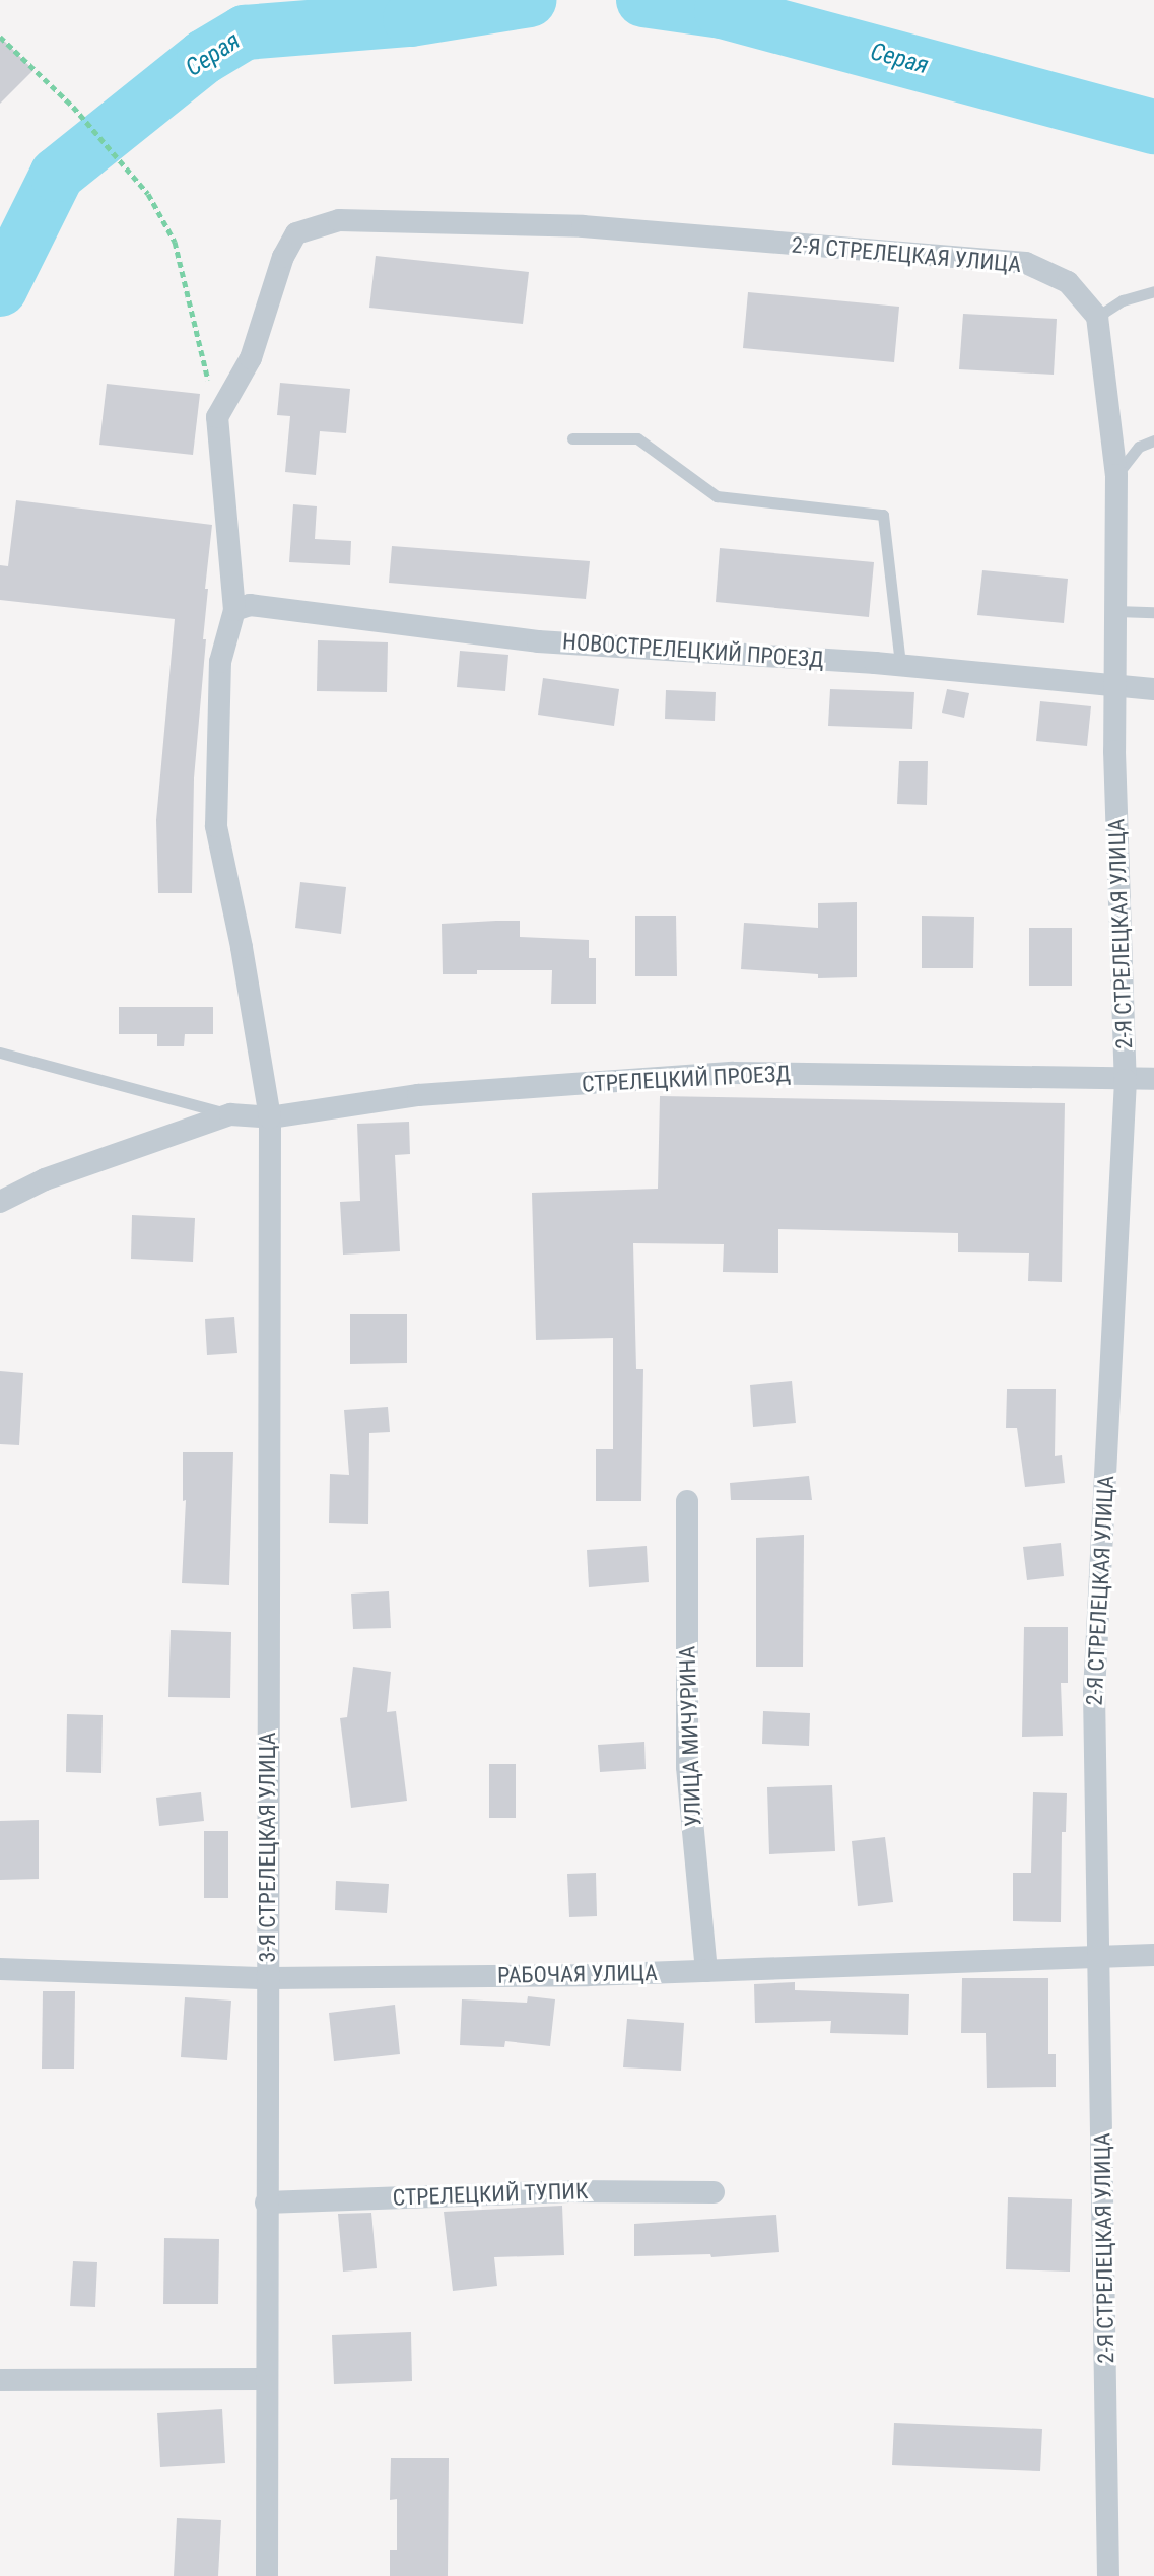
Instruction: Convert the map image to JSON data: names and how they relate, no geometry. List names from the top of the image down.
{
  "streets": {
    "street": [
      "2-Я СТРЕЛЕЦКАЯ УЛИЦА",
      "НОВОСТРЕЛЕЦКИЙ ПРОЕЗД",
      "СТРЕЛЕЦКИЙ ПРОЕЗД",
      "УЛИЦА МИЧУРИНА",
      "3-Я СТРЕЛЕЦКАЯ УЛИЦА",
      "РАБОЧАЯ УЛИЦА",
      "СТРЕЛЕЦКИЙ ТУПИК"
    ]
  },
  "crossings": [
    ["2-Я СТРЕЛЕЦКАЯ УЛИЦА", "НОВОСТРЕЛЕЦКИЙ ПРОЕЗД"],
    ["2-Я СТРЕЛЕЦКАЯ УЛИЦА", "СТРЕЛЕЦКИЙ ПРОЕЗД"],
    ["2-Я СТРЕЛЕЦКАЯ УЛИЦА", "РАБОЧАЯ УЛИЦА"],
    ["НОВОСТРЕЛЕЦКИЙ ПРОЕЗД", "3-Я СТРЕЛЕЦКАЯ УЛИЦА"],
    ["СТРЕЛЕЦКИЙ ПРОЕЗД", "3-Я СТРЕЛЕЦКАЯ УЛИЦА"],
    ["УЛИЦА МИЧУРИНА", "РАБОЧАЯ УЛИЦА"],
    ["3-Я СТРЕЛЕЦКАЯ УЛИЦА", "РАБОЧАЯ УЛИЦА"],
    ["3-Я СТРЕЛЕЦКАЯ УЛИЦА", "СТРЕЛЕЦКИЙ ТУПИК"]
  ],
  "water": ["Серая"]
}
